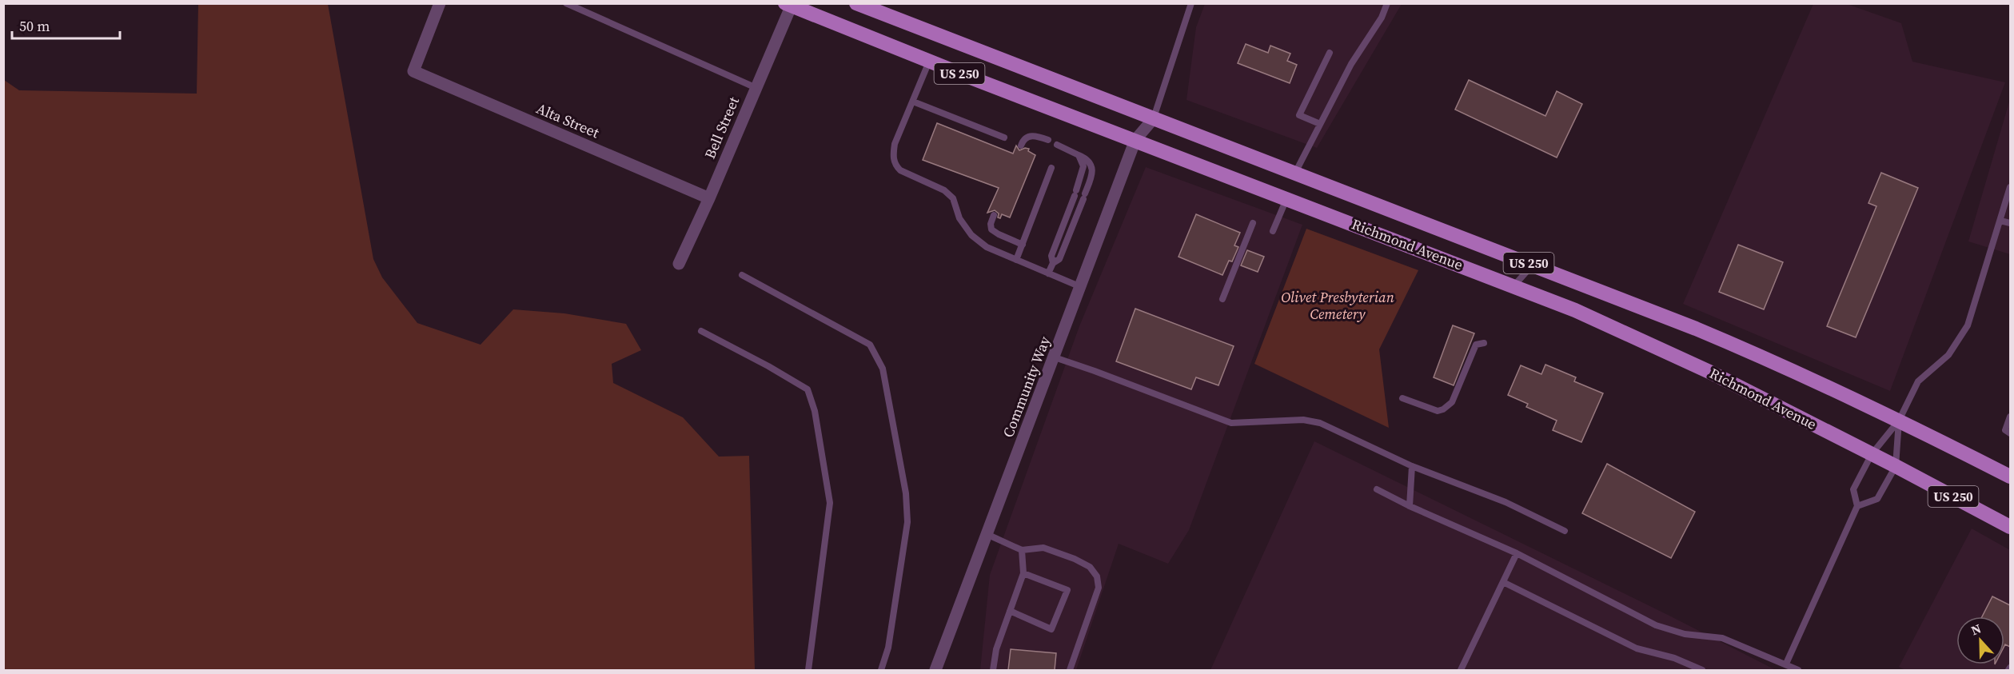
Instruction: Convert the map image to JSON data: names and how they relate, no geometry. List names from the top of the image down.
{
  "streets": {
    "main road": ["US 250", "Richmond Avenue"],
    "street": ["Alta Street", "Bell Street", "Community Way"]
  },
  "crossings": [
    ["Alta Street", "Bell Street"],
    ["Bell Street", "Richmond Avenue"],
    ["Richmond Avenue", "Community Way"]
  ],
  "parks": ["Olivet Presbyterian Cemetery"],
  "scale_bar": "50 m",
  "north": "top"
}
